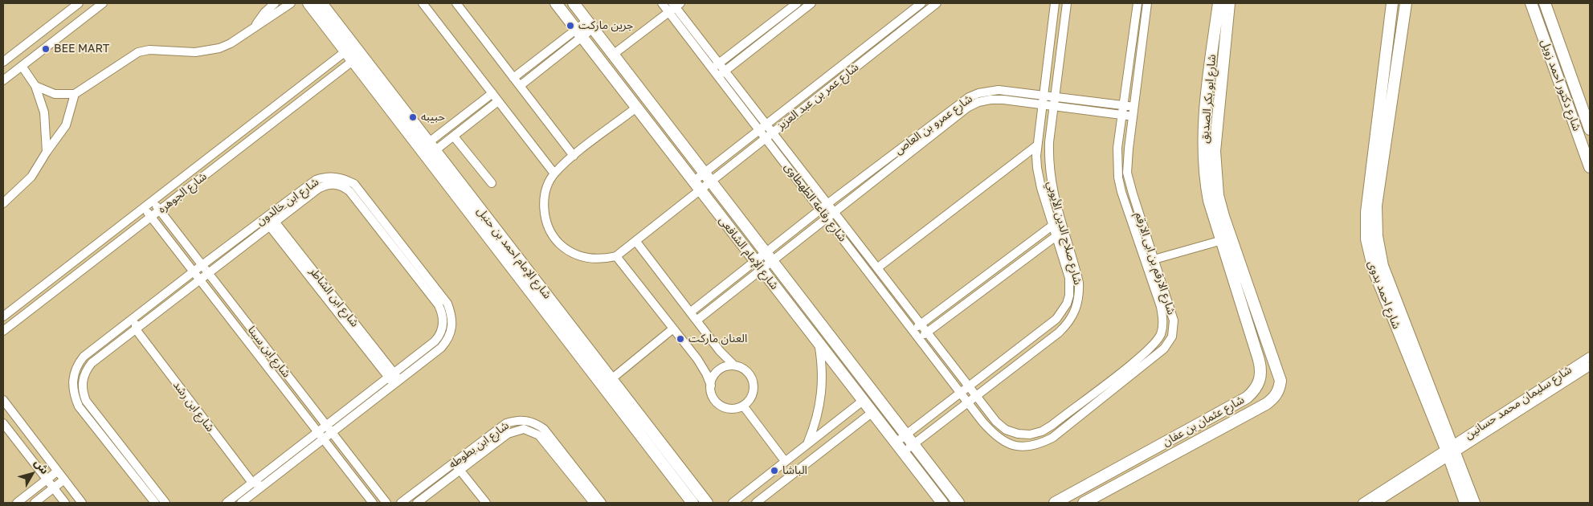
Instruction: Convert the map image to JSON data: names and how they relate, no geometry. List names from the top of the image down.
{
  "streets": {
    "street": [
      "شارع دكتور احمد زويل",
      "شارع عمر بن عبد العزيز",
      "شارع ابو بكر الصديق",
      "شارع عمرو بن العاص",
      "شارع الجوهره",
      "شارع ابن خالدون",
      "شارع رفاعه الطهطاوى",
      "شارع صلاح الدين الأيوبي",
      "شارع الإمام احمد بن حنبل",
      "شارع الإمام الشافعى",
      "شارع الارقم بن ابى الارقم",
      "شارع احمد بدوى",
      "شارع ابن الشاطر",
      "شارع ابن سينا",
      "شارع سليمان محمد حسانين",
      "شارع ابن رشد",
      "شارع عثمان بن عفان",
      "شارع ابن بطوطه"
    ]
  },
  "crossings": [
    ["شارع عمر بن عبد العزيز", "شارع رفاعه الطهطاوى"],
    ["شارع عمر بن عبد العزيز", "شارع الإمام الشافعى"],
    ["شارع ابو بكر الصديق", "شارع عثمان بن عفان"],
    ["شارع عمرو بن العاص", "شارع رفاعه الطهطاوى"],
    ["شارع عمرو بن العاص", "شارع صلاح الدين الأيوبي"],
    ["شارع عمرو بن العاص", "شارع الإمام الشافعى"],
    ["شارع عمرو بن العاص", "شارع الارقم بن ابى الارقم"],
    ["شارع الجوهره", "شارع الإمام احمد بن حنبل"],
    ["شارع الجوهره", "شارع ابن سينا"],
    ["شارع ابن خالدون", "شارع ابن الشاطر"],
    ["شارع ابن خالدون", "شارع ابن سينا"],
    ["شارع ابن خالدون", "شارع ابن رشد"],
    ["شارع رفاعه الطهطاوى", "شارع صلاح الدين الأيوبي"],
    ["شارع رفاعه الطهطاوى", "شارع الارقم بن ابى الارقم"],
    ["شارع صلاح الدين الأيوبي", "شارع الإمام الشافعى"],
    ["شارع صلاح الدين الأيوبي", "شارع الارقم بن ابى الارقم"],
    ["شارع احمد بدوى", "شارع سليمان محمد حسانين"]
  ],
  "places": [
    "جرين ماركت",
    "BEE MART",
    "حبيبه",
    "العنان ماركت",
    "الباشا"
  ],
  "north": "top right"
}
